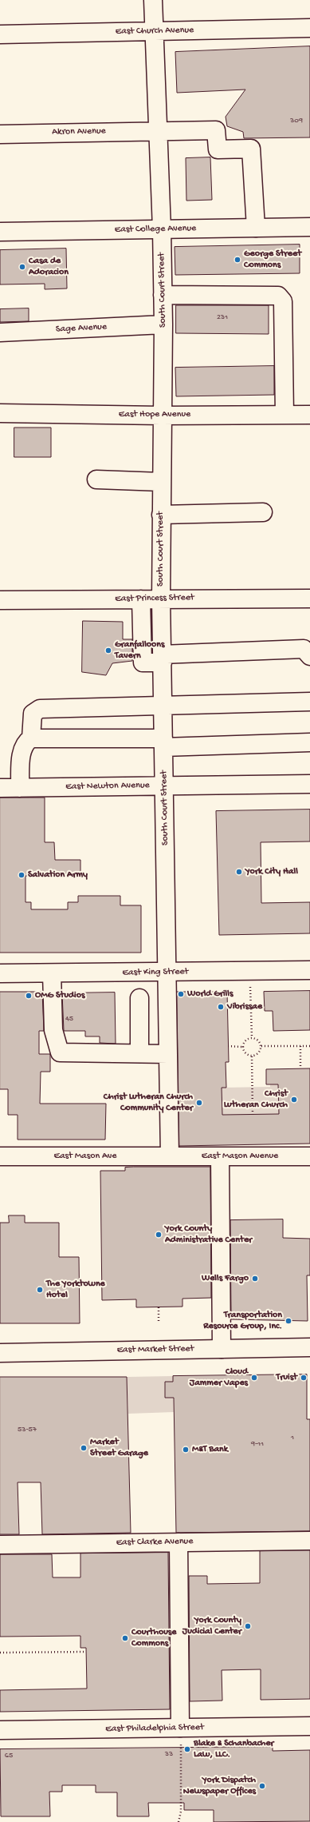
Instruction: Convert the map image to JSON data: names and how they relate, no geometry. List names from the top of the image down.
{
  "streets": {
    "street": [
      "East Church Avenue",
      "Akron Avenue",
      "East College Avenue",
      "South Court Street",
      "Sage Avenue",
      "East Hope Avenue",
      "East Princess Street",
      "East Newton Avenue",
      "East King Street",
      "East Mason Ave",
      "East Mason Avenue",
      "East Market Street",
      "East Clarke Avenue",
      "East Philadelphia Street"
    ]
  },
  "crossings": [
    ["East Church Avenue", "South Court Street"],
    ["Akron Avenue", "East College Avenue"],
    ["Akron Avenue", "South Court Street"],
    ["East College Avenue", "South Court Street"],
    ["South Court Street", "Sage Avenue"],
    ["South Court Street", "East Hope Avenue"],
    ["South Court Street", "East Princess Street"],
    ["South Court Street", "East Newton Avenue"],
    ["South Court Street", "East King Street"],
    ["South Court Street", "East Mason Ave"],
    ["South Court Street", "East Mason Avenue"],
    ["East Mason Ave", "East Mason Avenue"]
  ],
  "places": [
    "George Street Commons",
    "Casa de Adoracion",
    "Granfalloons Tavern",
    "York City Hall",
    "Salvation Army",
    "World Grills",
    "OMG Studios",
    "Vibrissae",
    "Christ Lutheran Church",
    "Christ Lutheran Church Community Center",
    "York County Administrative Center",
    "Wells Fargo",
    "The Yorktowne Hotel",
    "Transportation Resource Group, Inc.",
    "Cloud Jammer Vapes",
    "Truist",
    "Market Street Garage",
    "M&T Bank",
    "York County Judicial Center",
    "Courthouse Commons",
    "Blake & Schanbacher Law, LLC.",
    "York Dispatch Newspaper Offices"
  ],
  "house_numbers": [
    "309",
    "231",
    "45",
    "53-57",
    "1",
    "9-11",
    "33",
    "65"
  ]
}
